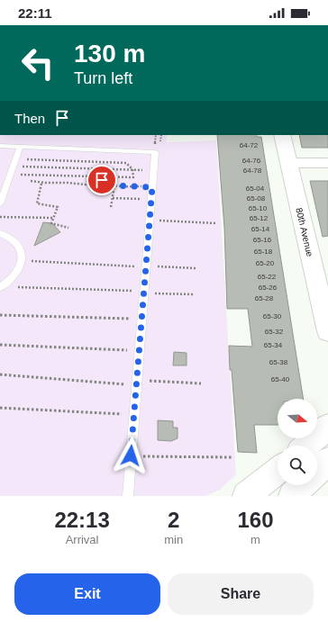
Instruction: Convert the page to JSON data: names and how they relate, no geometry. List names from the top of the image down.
{
  "streets": {
    "street": ["80th Avenue"]
  },
  "house_numbers": [
    "64-72",
    "64-76",
    "64-78",
    "65-04",
    "65-08",
    "65-10",
    "65-12",
    "65-14",
    "65-16",
    "65-18",
    "65-20",
    "65-22",
    "65-26",
    "65-28",
    "65-30",
    "65-32",
    "65-34",
    "65-38",
    "65-40"
  ],
  "north": "right",
  "page": {
    "status": "22:11",
    "turn": ["130 m", "Turn left"],
    "then": "Then",
    "eta": [
      "22:13",
      "Arrival",
      "2",
      "min",
      "160",
      "m"
    ],
    "buttons": ["Exit", "Share"]
  }
}
